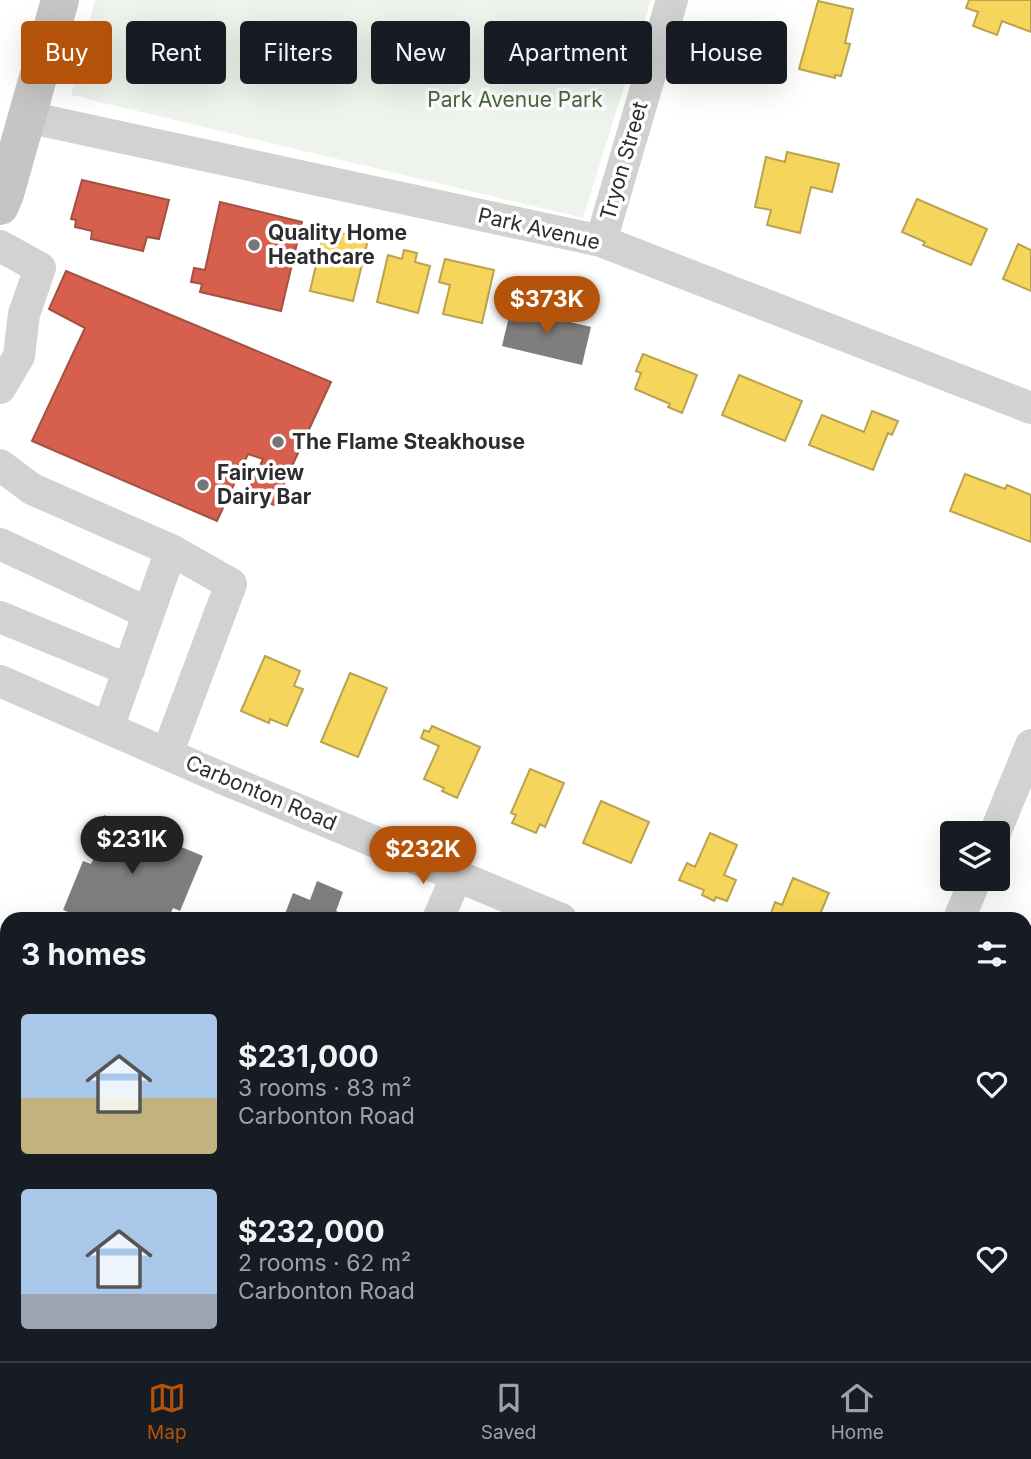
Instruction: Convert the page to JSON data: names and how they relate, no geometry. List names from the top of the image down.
{
  "streets": {
    "street": ["Tryon Street", "Park Avenue", "Carbonton Road"]
  },
  "crossings": [
    ["Tryon Street", "Park Avenue"]
  ],
  "parks": ["Park Avenue Park"],
  "places": ["Quality Home Heathcare", "The Flame Steakhouse", "Fairview Dairy Bar"],
  "page": {
    "chip": [
      "Buy",
      "Rent",
      "Filters",
      "New",
      "Apartment",
      "House"
    ],
    "price": ["$373K", "$231K", "$232K"],
    "heading": "3 homes",
    "list": [
      {
        "name": "$231,000",
        "note": "3 rooms · 83 m² · Carbonton Road"
      },
      {
        "name": "$232,000",
        "note": "2 rooms · 62 m² · Carbonton Road"
      }
    ],
    "tabs": ["Map", "Saved", "Home"]
  }
}
